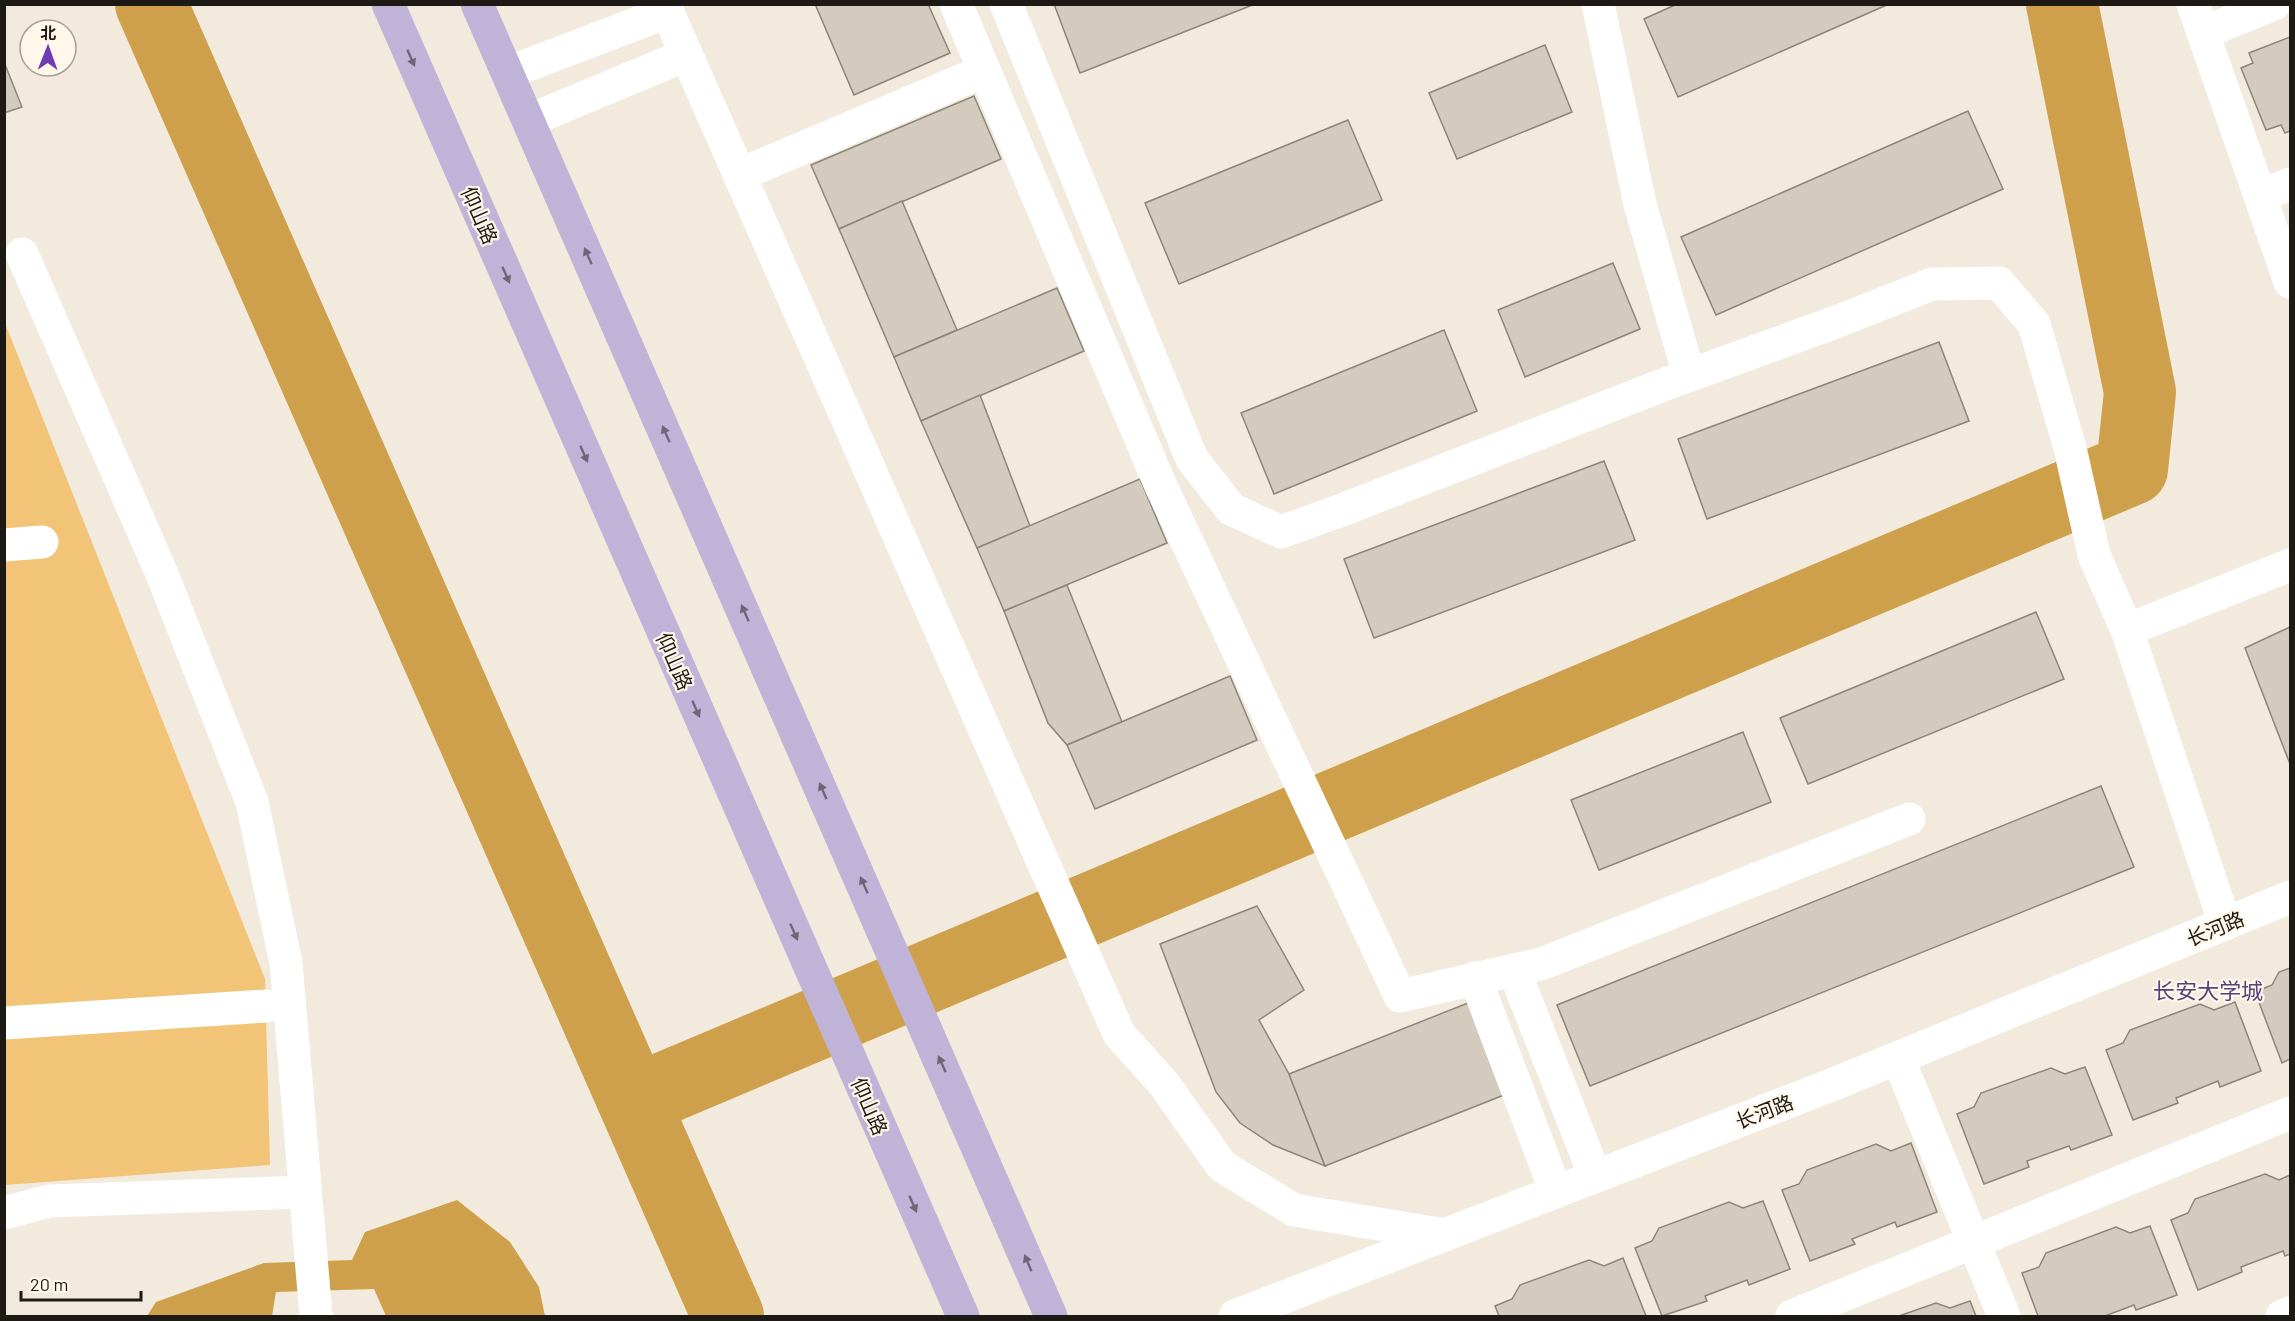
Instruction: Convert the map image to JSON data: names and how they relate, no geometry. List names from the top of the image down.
{
  "streets": {
    "main road": ["仰山路"],
    "street": ["长河路"]
  },
  "districts": ["长安大学城"],
  "scale_bar": "20 m",
  "north": "top"
}
